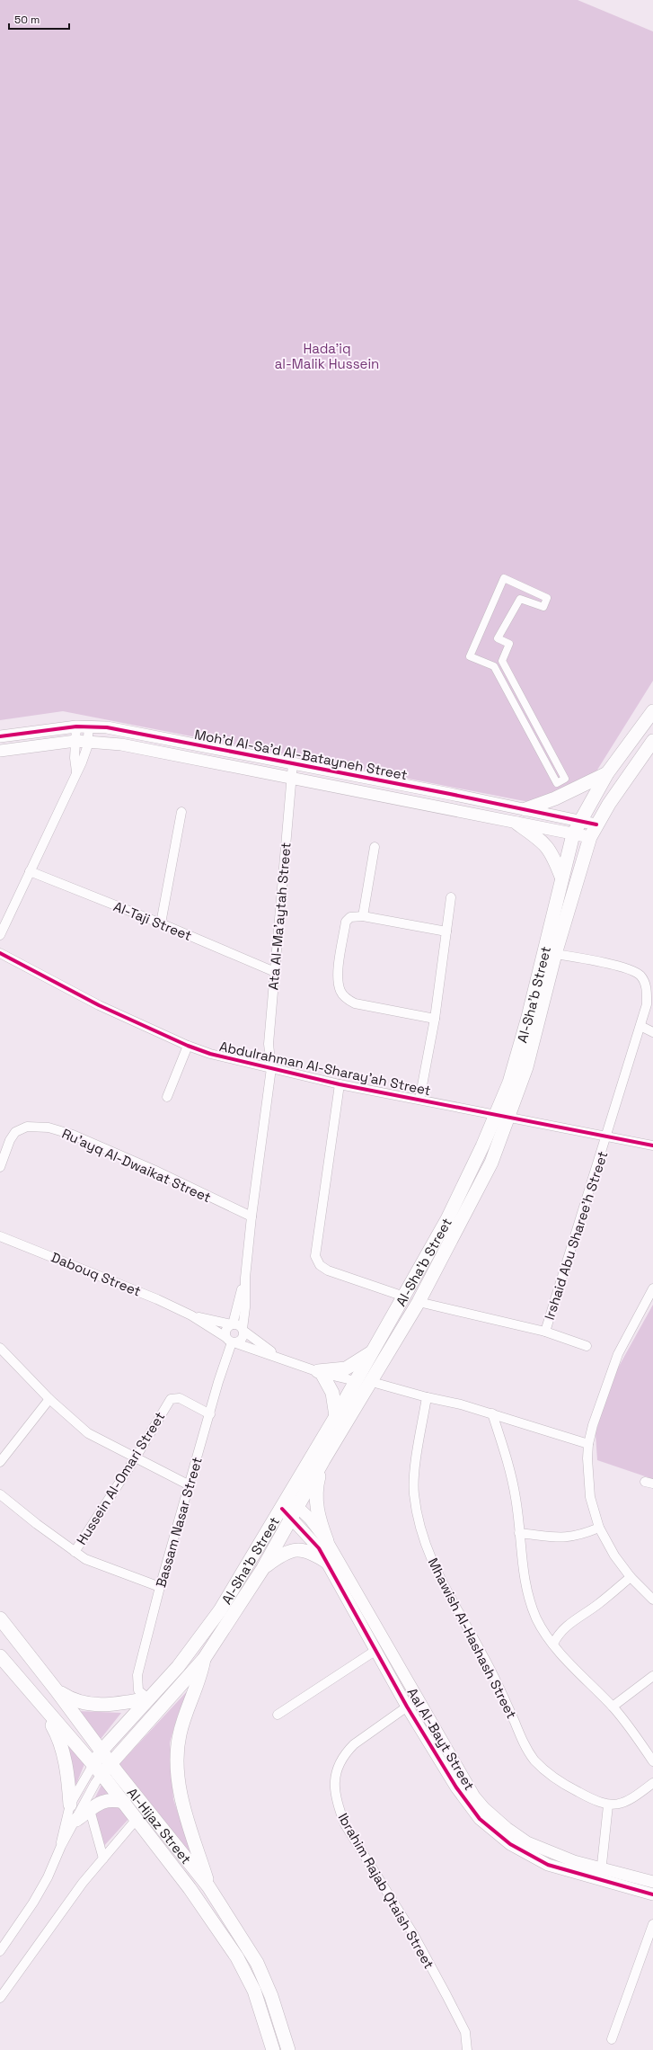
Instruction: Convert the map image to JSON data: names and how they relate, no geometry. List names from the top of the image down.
{
  "streets": {
    "main road": ["Al-Sha'b Street", "Al-Hijaz Street"],
    "street": [
      "Moh'd Al-Sa'd Al-Batayneh Street",
      "Ata Al-Ma'aytah Street",
      "Al-Taji Street",
      "Abdulrahman Al-Sharay'ah Street",
      "Ru'ayq Al-Dwaikat Street",
      "Irshaid Abu Sharee'h Street",
      "Dabouq Street",
      "Hussein Al-Omari Street",
      "Bassam Nasar Street",
      "Mhawish Al-Hashash Street",
      "Aal Al-Bayt Street",
      "Ibrahim Rajab Qtaish Street"
    ]
  },
  "crossings": [
    ["Moh'd Al-Sa'd Al-Batayneh Street", "Ata Al-Ma'aytah Street"],
    ["Moh'd Al-Sa'd Al-Batayneh Street", "Al-Sha'b Street"],
    ["Ata Al-Ma'aytah Street", "Al-Taji Street"],
    ["Ata Al-Ma'aytah Street", "Abdulrahman Al-Sharay'ah Street"],
    ["Al-Sha'b Street", "Abdulrahman Al-Sharay'ah Street"],
    ["Al-Sha'b Street", "Irshaid Abu Sharee'h Street"],
    ["Al-Sha'b Street", "Dabouq Street"],
    ["Al-Sha'b Street", "Bassam Nasar Street"],
    ["Al-Sha'b Street", "Aal Al-Bayt Street"],
    ["Al-Sha'b Street", "Al-Hijaz Street"],
    ["Abdulrahman Al-Sharay'ah Street", "Irshaid Abu Sharee'h Street"],
    ["Dabouq Street", "Bassam Nasar Street"],
    ["Hussein Al-Omari Street", "Bassam Nasar Street"],
    ["Aal Al-Bayt Street", "Ibrahim Rajab Qtaish Street"]
  ],
  "parks": ["Hada'iq al-Malik Hussein"],
  "scale_bar": "50 m"
}
